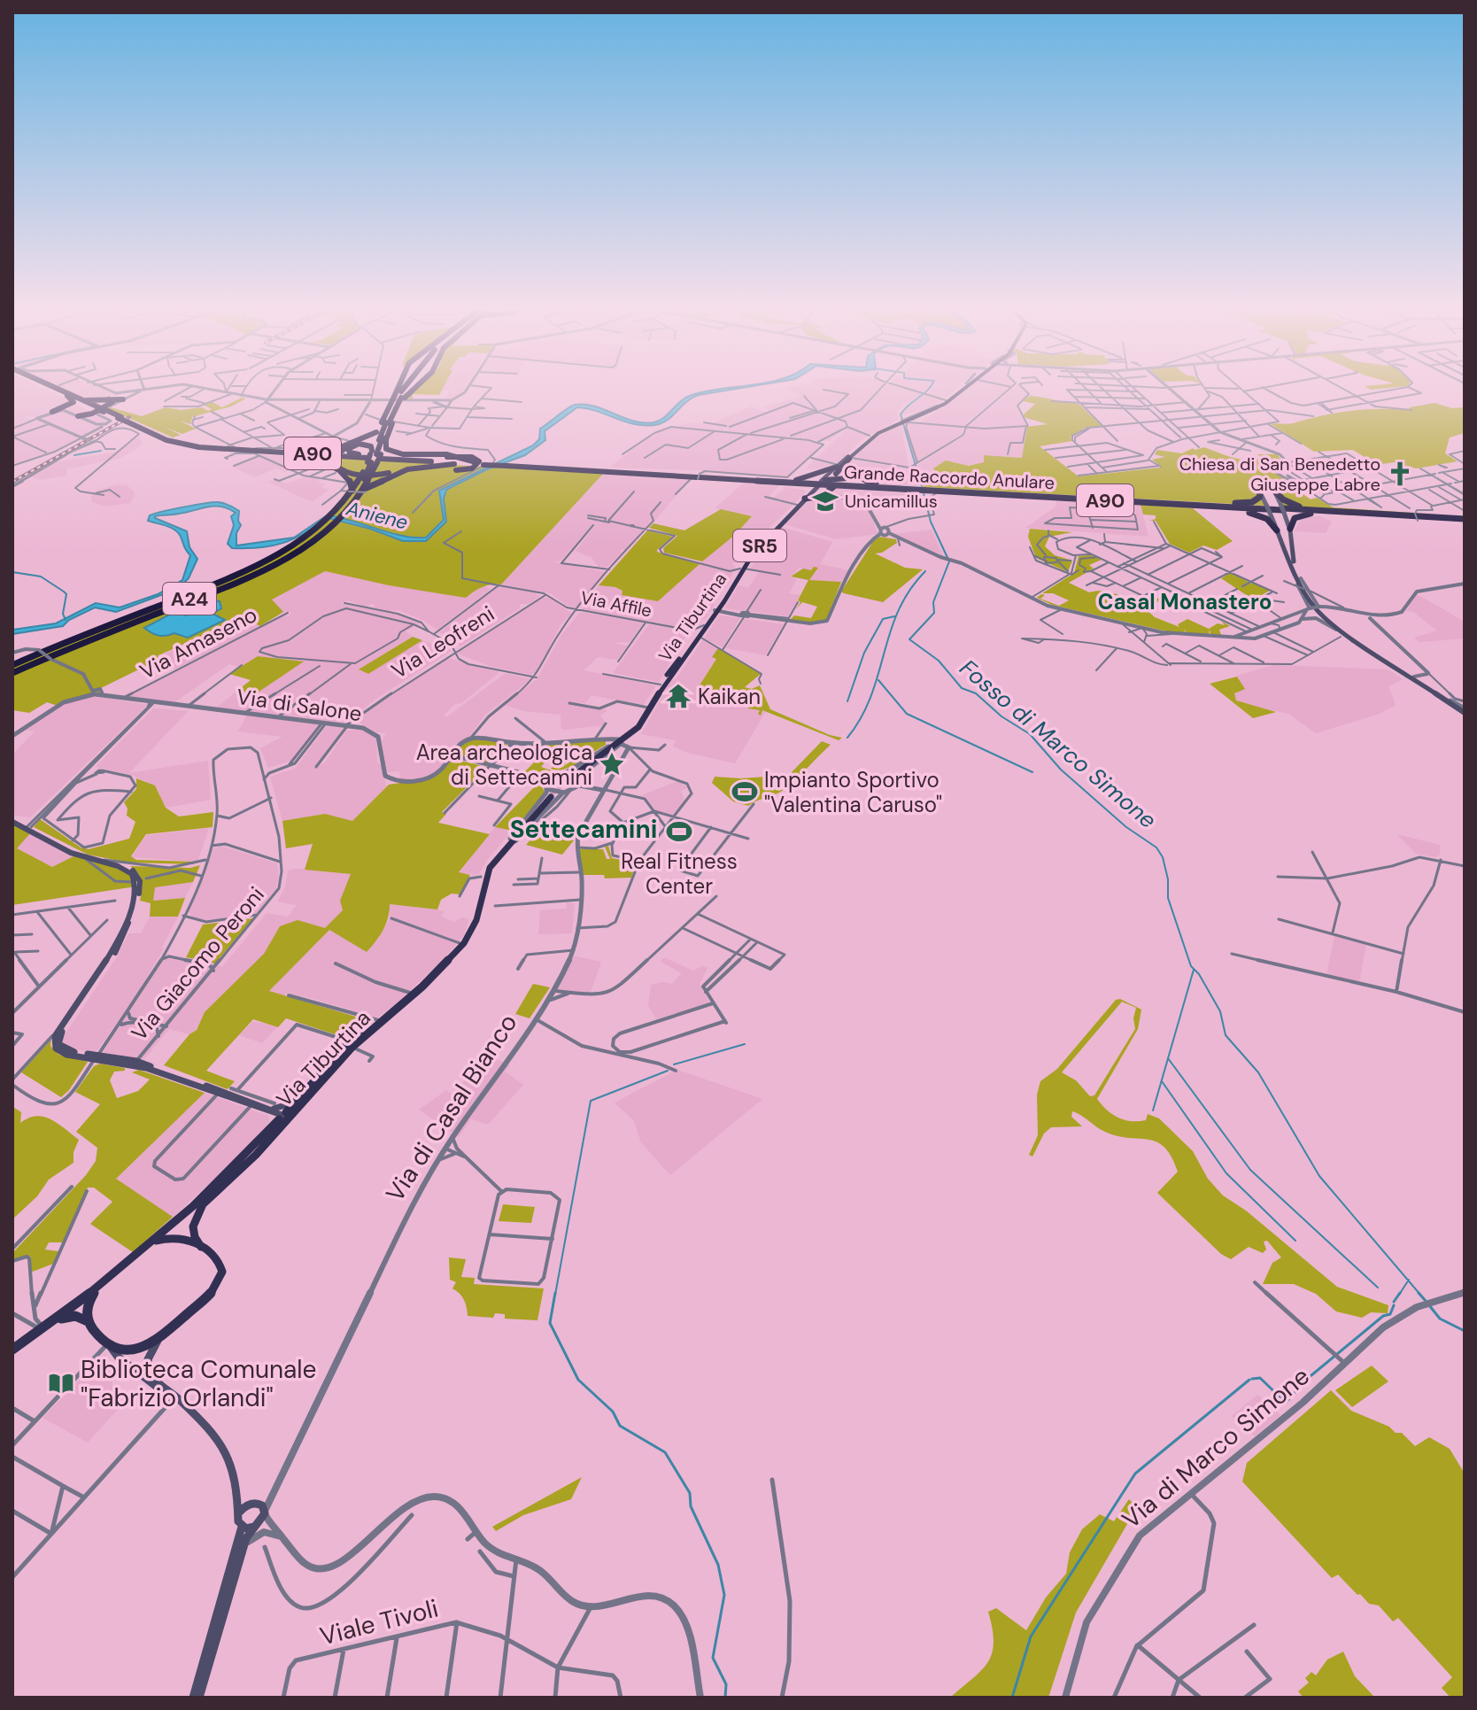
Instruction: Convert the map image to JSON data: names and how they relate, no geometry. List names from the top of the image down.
{
  "streets": {
    "highway": ["A90", "Grande Raccordo Anulare", "A24"],
    "main road": ["SR5", "Via Tiburtina"],
    "street": [
      "Via Affile",
      "Via Leofreni",
      "Via Amaseno",
      "Via di Salone",
      "Via Giacomo Peroni",
      "Via di Casal Bianco",
      "Via di Marco Simone",
      "Viale Tivoli"
    ]
  },
  "crossings": [
    ["Grande Raccordo Anulare", "Via Tiburtina"],
    ["Via Affile", "Via Tiburtina"],
    ["Via Affile", "Via Leofreni"],
    ["Via Leofreni", "Via di Salone"],
    ["Via Amaseno", "Via di Salone"]
  ],
  "districts": ["Casal Monastero", "Settecamini"],
  "water": ["Aniene", "Fosso di Marco Simone"],
  "places": {
    "church": ["Chiesa di San Benedetto Giuseppe Labre"],
    "school or university": ["Unicamillus"],
    "temple": ["Kaikan"],
    "place": ["Area archeologica di Settecamini"],
    "sports": ["Impianto Sportivo \"Valentina Caruso\"", "Real Fitness Center"],
    "library": ["Biblioteca Comunale \"Fabrizio Orlandi\""]
  }
}
